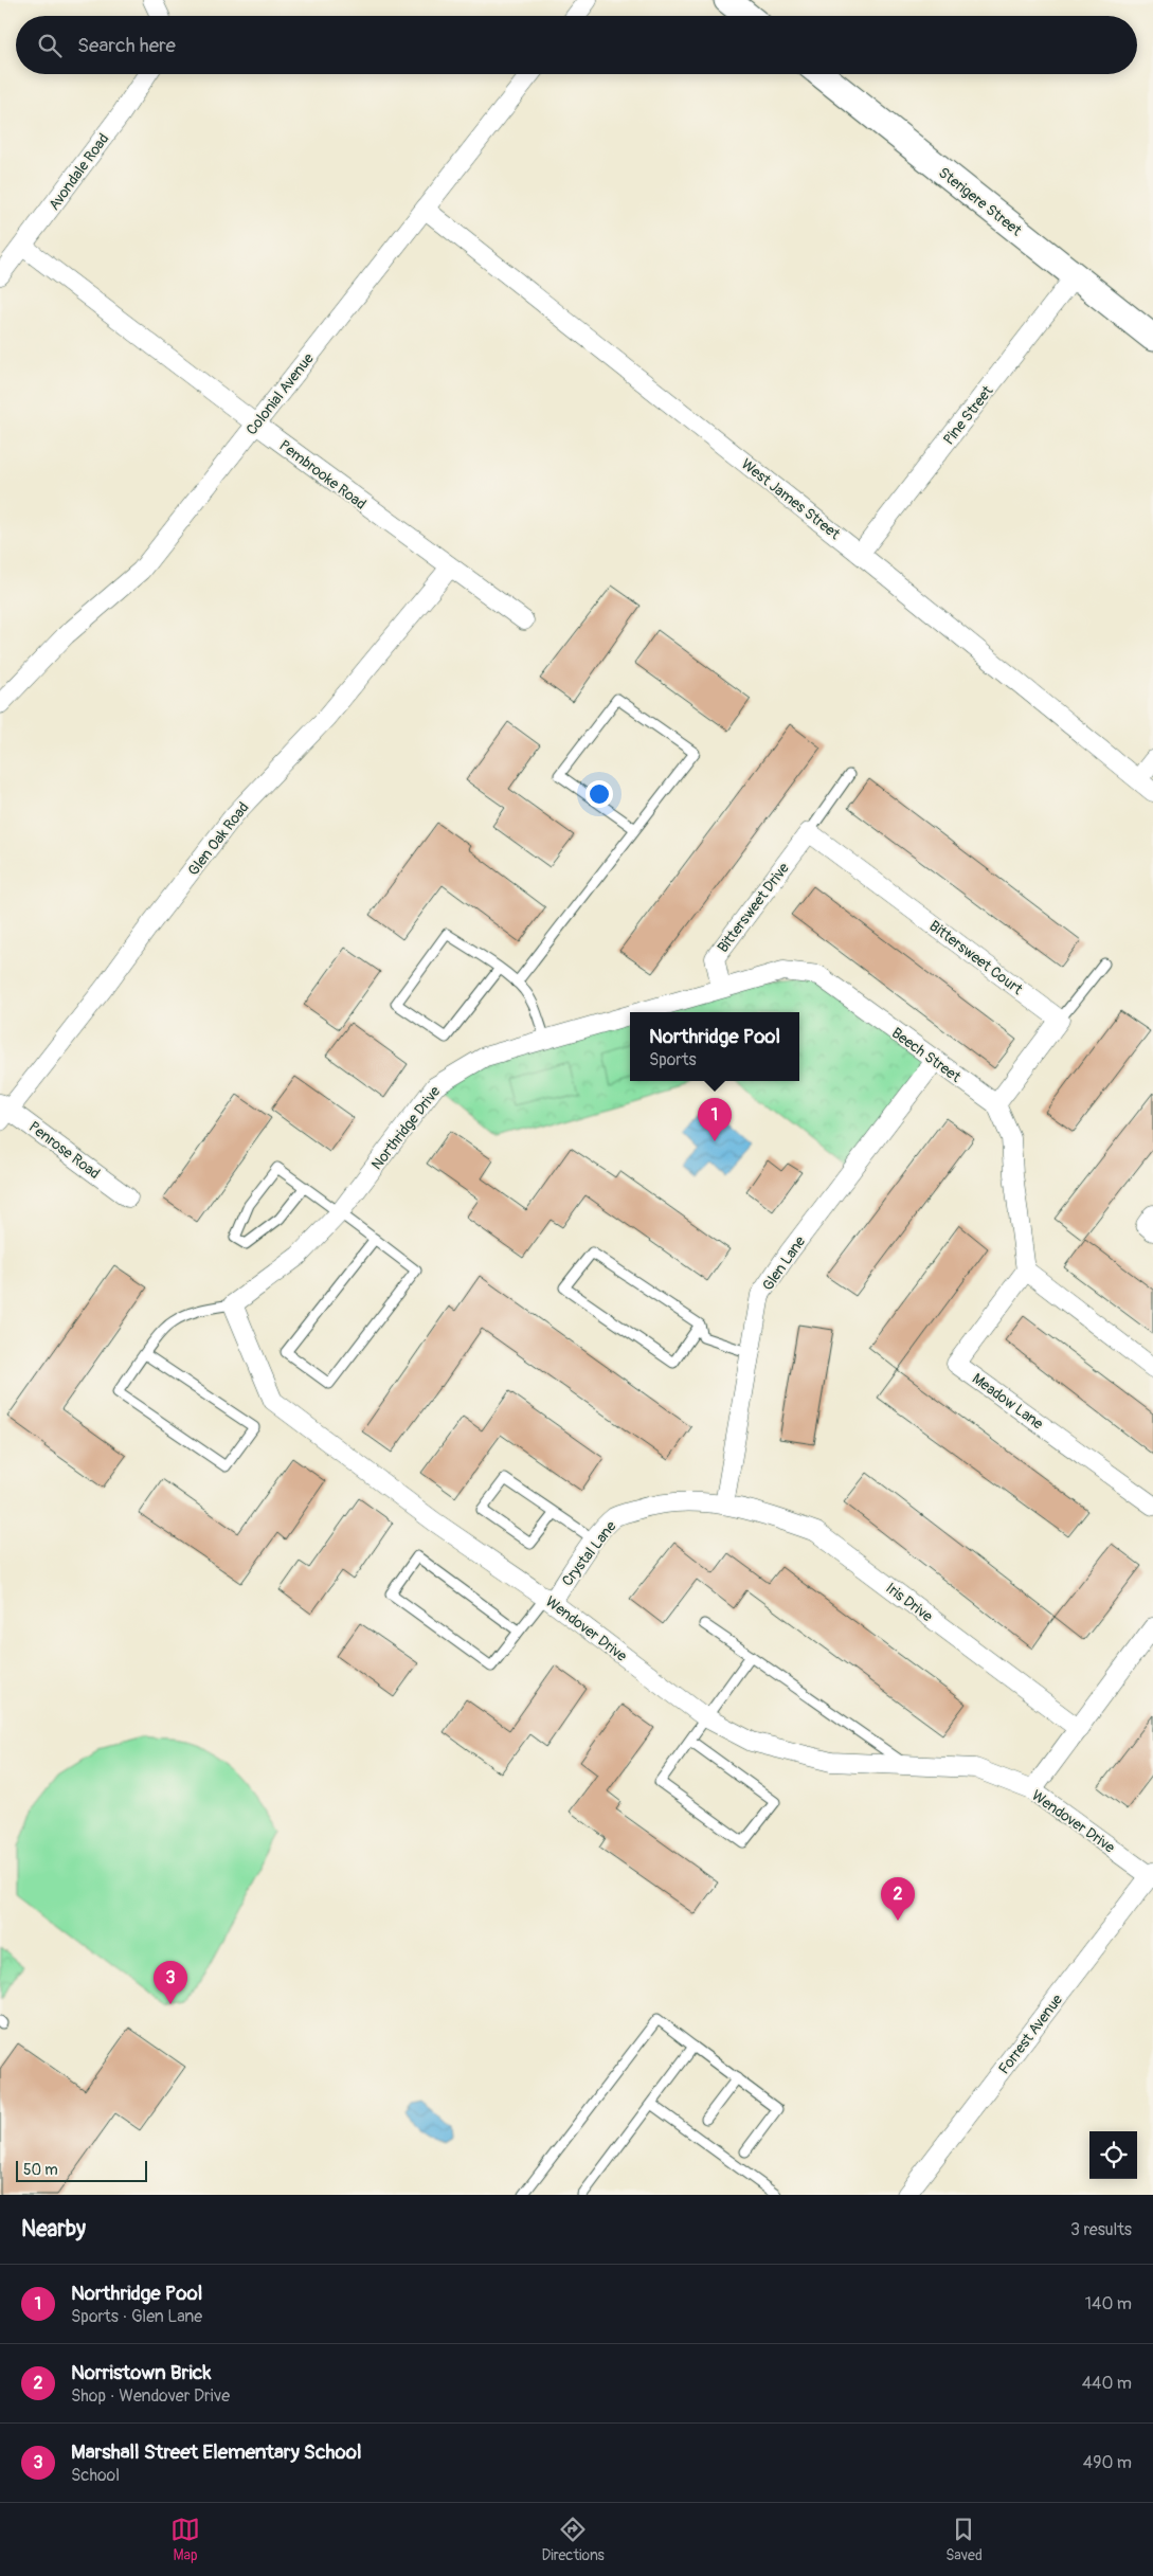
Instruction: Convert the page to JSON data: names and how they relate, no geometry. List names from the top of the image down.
{
  "streets": {
    "street": [
      "Avondale Road",
      "Sterigere Street",
      "Colonial Avenue",
      "Pine Street",
      "Pembrooke Road",
      "West James Street",
      "Glen Oak Road",
      "Bittersweet Drive",
      "Bittersweet Court",
      "Beech Street",
      "Northridge Drive",
      "Penrose Road",
      "Glen Lane",
      "Meadow Lane",
      "Crystal Lane",
      "Iris Drive",
      "Wendover Drive",
      "Forrest Avenue"
    ]
  },
  "crossings": [
    ["Avondale Road", "Pembrooke Road"],
    ["Sterigere Street", "Pine Street"],
    ["Colonial Avenue", "Pembrooke Road"],
    ["Colonial Avenue", "West James Street"],
    ["Pine Street", "West James Street"],
    ["Pembrooke Road", "Glen Oak Road"],
    ["Glen Oak Road", "Penrose Road"],
    ["Bittersweet Drive", "Bittersweet Court"],
    ["Bittersweet Drive", "Beech Street"],
    ["Beech Street", "Northridge Drive"],
    ["Beech Street", "Glen Lane"],
    ["Glen Lane", "Crystal Lane"],
    ["Glen Lane", "Iris Drive"],
    ["Crystal Lane", "Iris Drive"],
    ["Crystal Lane", "Wendover Drive"],
    ["Wendover Drive", "Forrest Avenue"]
  ],
  "scale_bar": "50 m",
  "page": {
    "search": "Search here",
    "popup": ["Northridge Pool", "Sports"],
    "pins": ["1", "2", "3"],
    "scale": "50 m",
    "heading": ["Nearby", "3 results"],
    "list": [
      {
        "mark": "1",
        "name": "Northridge Pool",
        "note": "Sports · Glen Lane",
        "value": "140 m"
      },
      {
        "mark": "2",
        "name": "Norristown Brick",
        "note": "Shop · Wendover Drive",
        "value": "440 m"
      },
      {
        "mark": "3",
        "name": "Marshall Street Elementary School",
        "note": "School",
        "value": "490 m"
      }
    ],
    "nav": ["Map", "Directions", "Saved"]
  }
}
